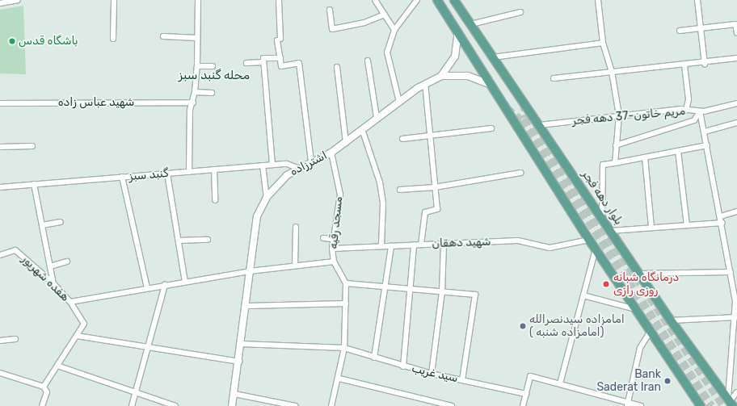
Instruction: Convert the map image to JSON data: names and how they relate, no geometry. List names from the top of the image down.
{
  "streets": {
    "main road": ["بلوار دهه فجر"],
    "street": [
      "شهید عباس زاده",
      "مریم خاتون-37 دهه فجر",
      "اشترزاده",
      "گنبد سبز",
      "مسجد رقیه",
      "شهید دهقان",
      "هفده شهریور",
      "سید غریب"
    ]
  },
  "crossings": [
    ["مریم خاتون-37 دهه فجر", "بلوار دهه فجر"],
    ["اشترزاده", "گنبد سبز"],
    ["اشترزاده", "مسجد رقیه"],
    ["اشترزاده", "سید غریب"],
    ["مسجد رقیه", "شهید دهقان"],
    ["مسجد رقیه", "سید غریب"]
  ],
  "districts": ["محله گنبد سبز"],
  "places": [
    "باشگاه قدس",
    "درمانگاه شبانه روزی رازی",
    "امامزاده سیدنصرالله ( امامزاده شنبه)",
    "Bank Saderat Iran"
  ]
}
